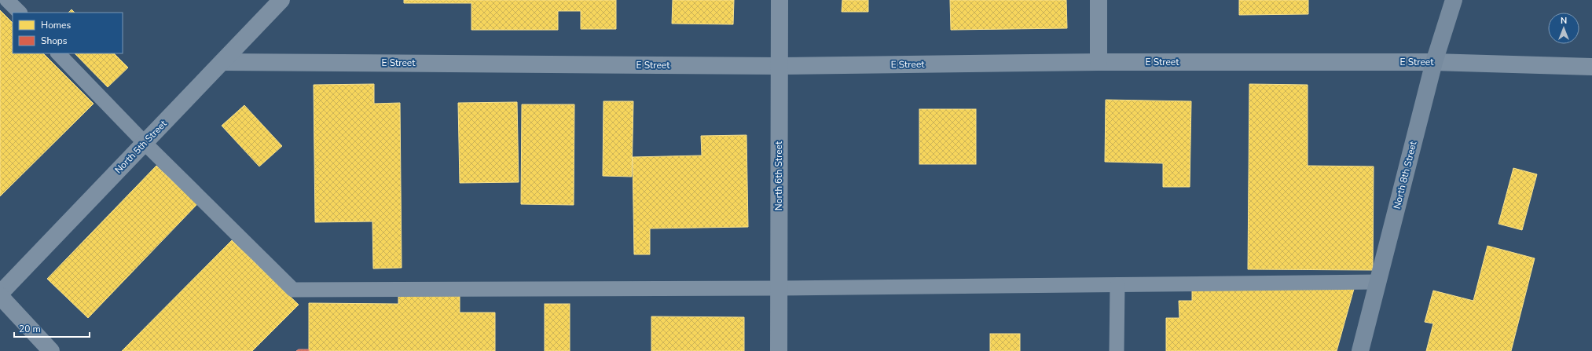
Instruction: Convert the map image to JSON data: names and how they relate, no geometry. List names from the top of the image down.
{
  "streets": {
    "main road": ["North 8th Street"],
    "street": ["E Street", "North 5th Street", "North 6th Street"]
  },
  "crossings": [
    ["E Street", "North 5th Street"],
    ["E Street", "North 8th Street"],
    ["E Street", "North 6th Street"]
  ],
  "legend": ["Homes", "Shops"],
  "scale_bar": "20 m",
  "north": "top"
}
